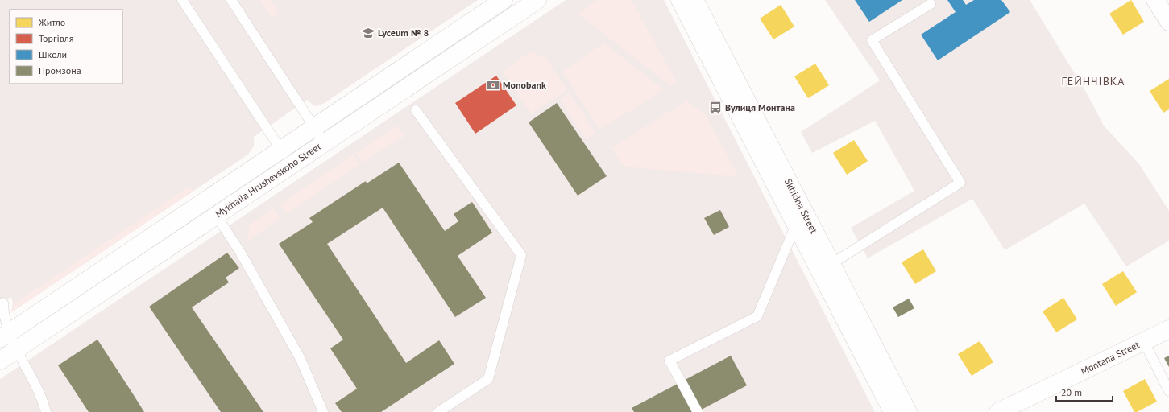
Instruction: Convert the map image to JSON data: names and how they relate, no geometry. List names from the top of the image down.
{
  "streets": {
    "main road": ["Mykhaila Hrushevskoho Street", "Skhidna Street", "Montana Street"]
  },
  "districts": ["ГЕЙНЧІВКА"],
  "places": {
    "school or university": ["Lyceum № 8"],
    "bank": ["Monobank"],
    "bus stop": ["Вулиця Монтана"]
  },
  "legend": [
    "Житло",
    "Торгівля",
    "Школи",
    "Промзона"
  ],
  "scale_bar": "20 m"
}
